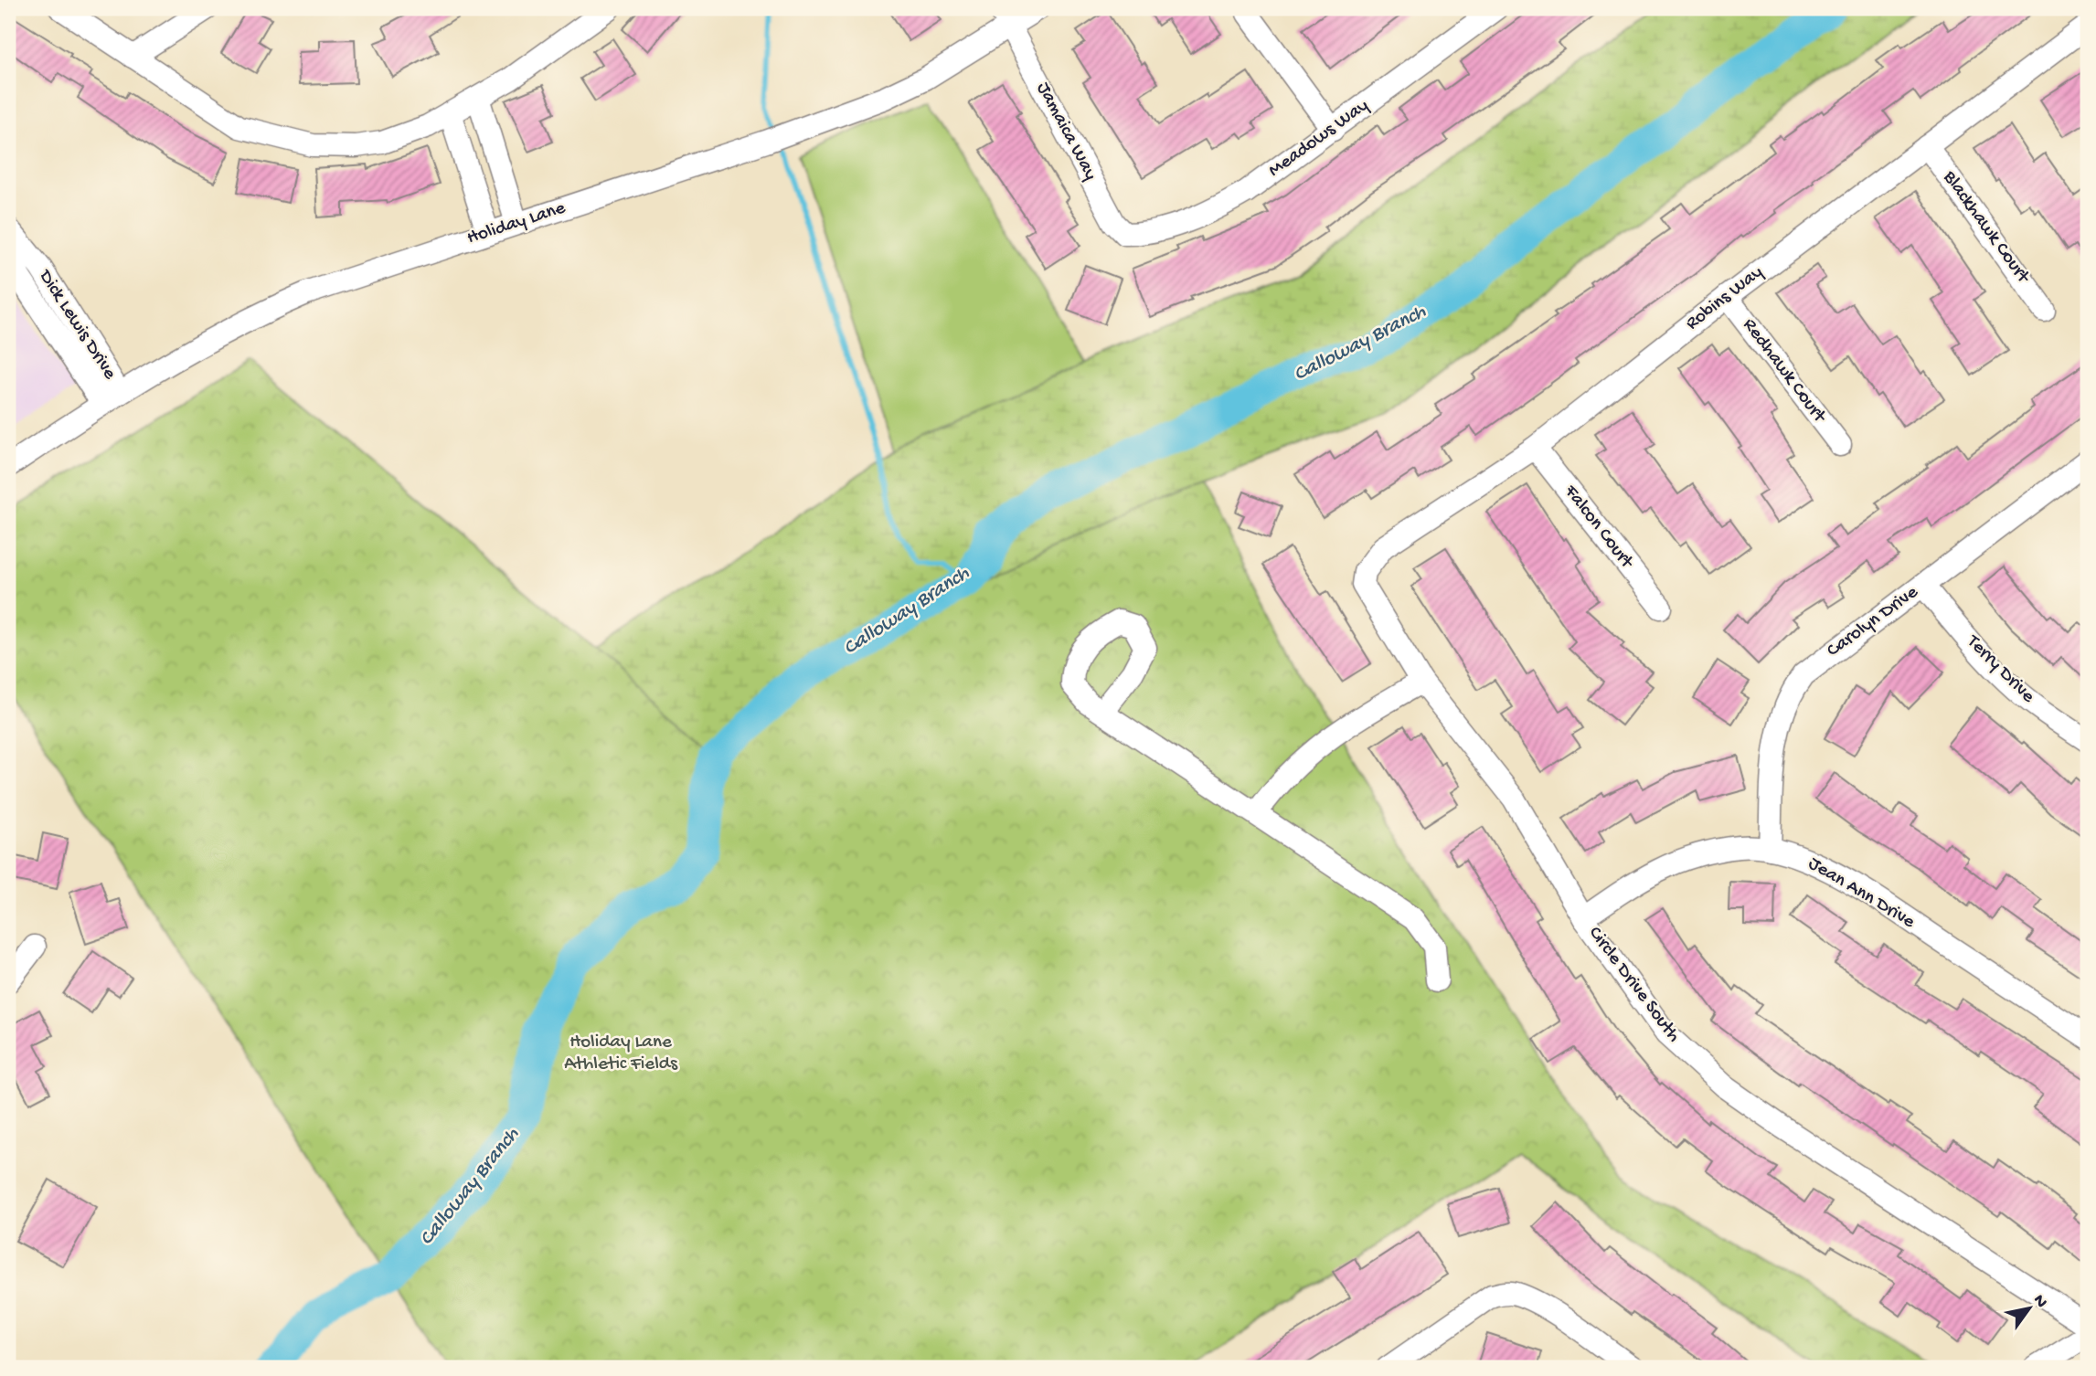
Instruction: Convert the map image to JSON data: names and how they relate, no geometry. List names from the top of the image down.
{
  "streets": {
    "street": [
      "Jamaica Way",
      "Meadows Way",
      "Holiday Lane",
      "Blackhawk Court",
      "Robins Way",
      "Dick Lewis Drive",
      "Redhawk Court",
      "Falcon Court",
      "Carolyn Drive",
      "Terry Drive",
      "Jean Ann Drive",
      "Circle Drive South"
    ]
  },
  "crossings": [
    ["Jamaica Way", "Meadows Way"],
    ["Jamaica Way", "Holiday Lane"],
    ["Holiday Lane", "Dick Lewis Drive"],
    ["Blackhawk Court", "Robins Way"],
    ["Robins Way", "Redhawk Court"],
    ["Robins Way", "Falcon Court"],
    ["Robins Way", "Circle Drive South"],
    ["Carolyn Drive", "Terry Drive"],
    ["Carolyn Drive", "Jean Ann Drive"],
    ["Jean Ann Drive", "Circle Drive South"]
  ],
  "water": ["Calloway Branch"],
  "parks": ["Holiday Lane Athletic Fields"],
  "north": "top right"
}
